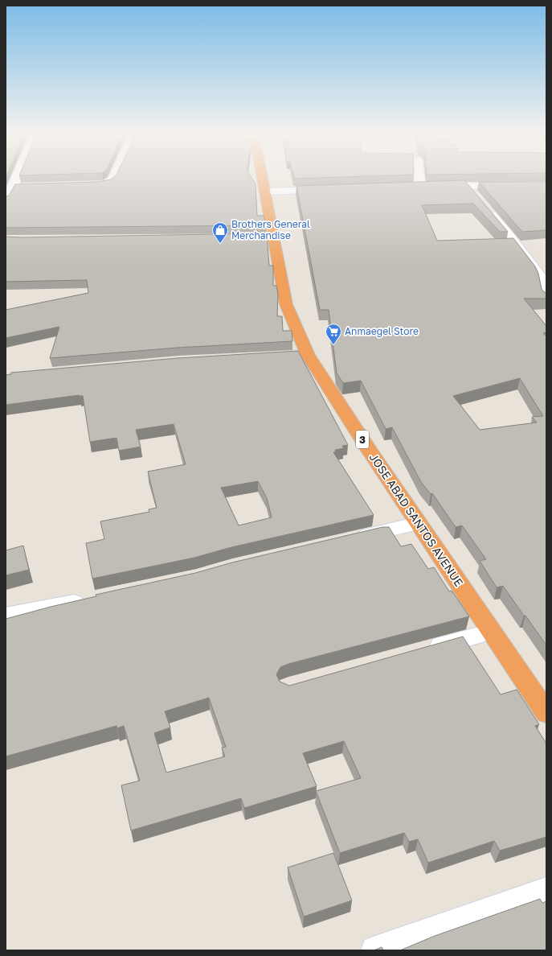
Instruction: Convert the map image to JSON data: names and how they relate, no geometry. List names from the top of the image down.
{
  "streets": {
    "highway": ["3", "JOSE ABAD SANTOS AVENUE"]
  },
  "places": {
    "shop": ["Brothers General Merchandise"],
    "supermarket": ["Anmaegel Store"]
  }
}
